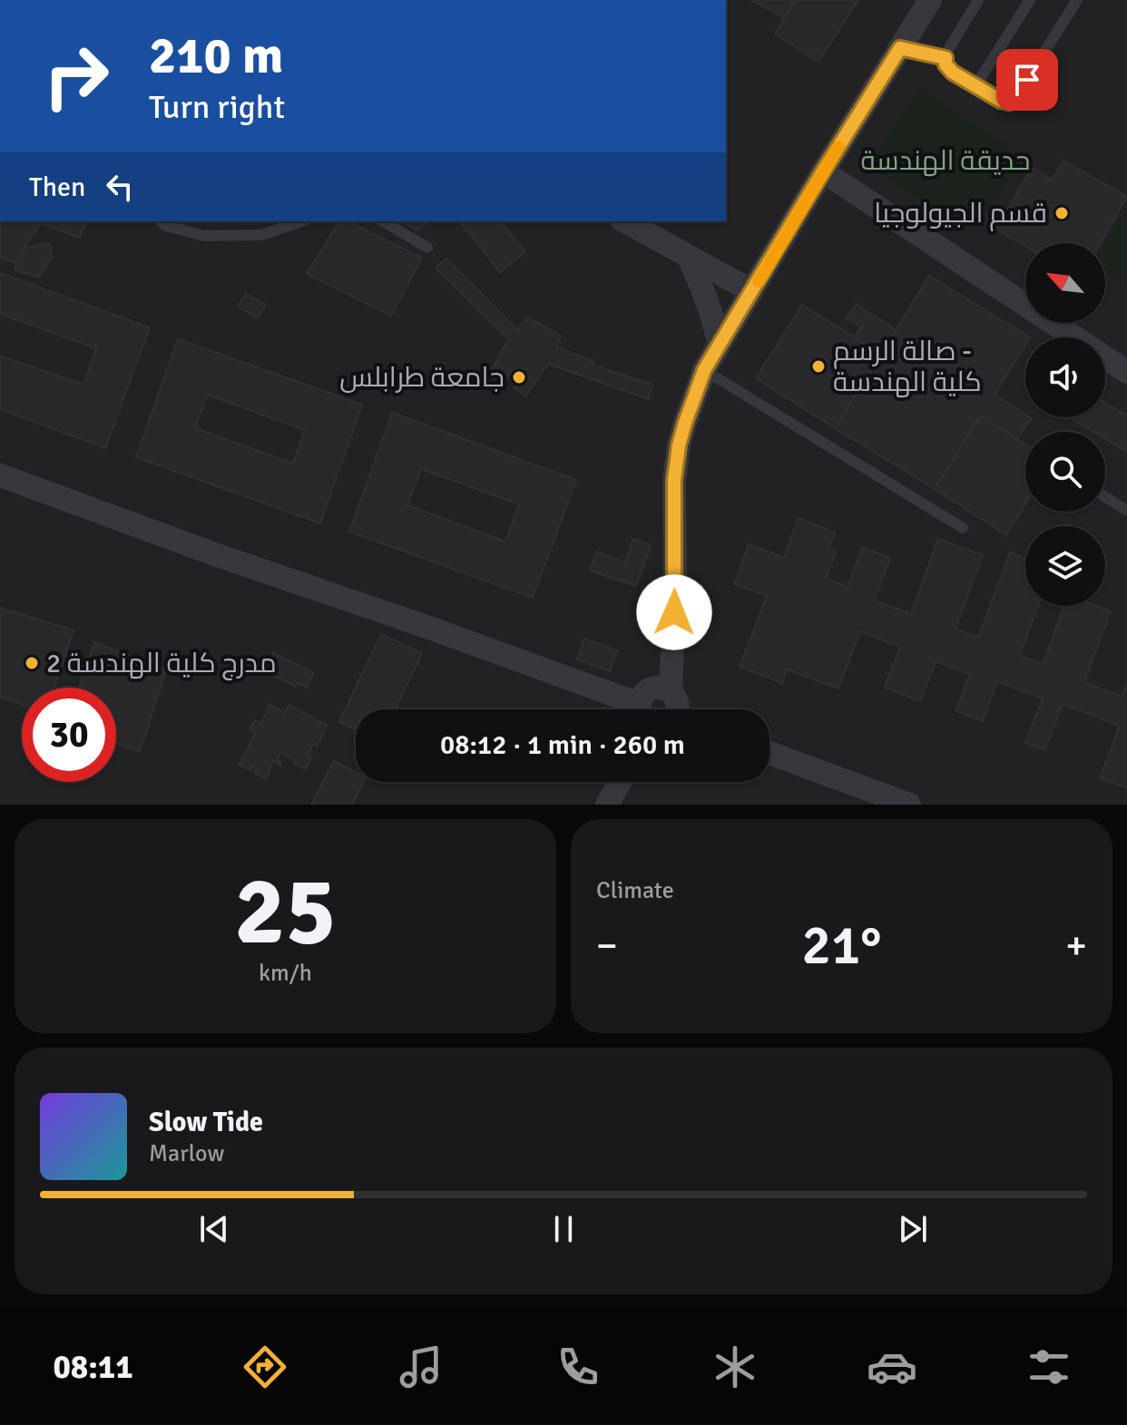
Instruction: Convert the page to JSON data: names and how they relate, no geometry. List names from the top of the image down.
{
  "parks": ["حديقة الهندسة"],
  "places": [
    "قسم الجيولوجيا",
    "صالة الرسم - كلية الهندسة",
    "جامعة طرابلس",
    "مدرج كلية الهندسة 2"
  ],
  "north": "top left",
  "page": {
    "turn": ["210 m", "Turn right"],
    "then": "Then",
    "limit": "30",
    "trip": "08:12 · 1 min · 260 m",
    "tile": [
      ["25", "km/h"],
      "Climate"
    ],
    "heat": ["−", "21°", "+"],
    "song": ["Slow Tide", "Marlow"],
    "tabs": "08:11"
  }
}
